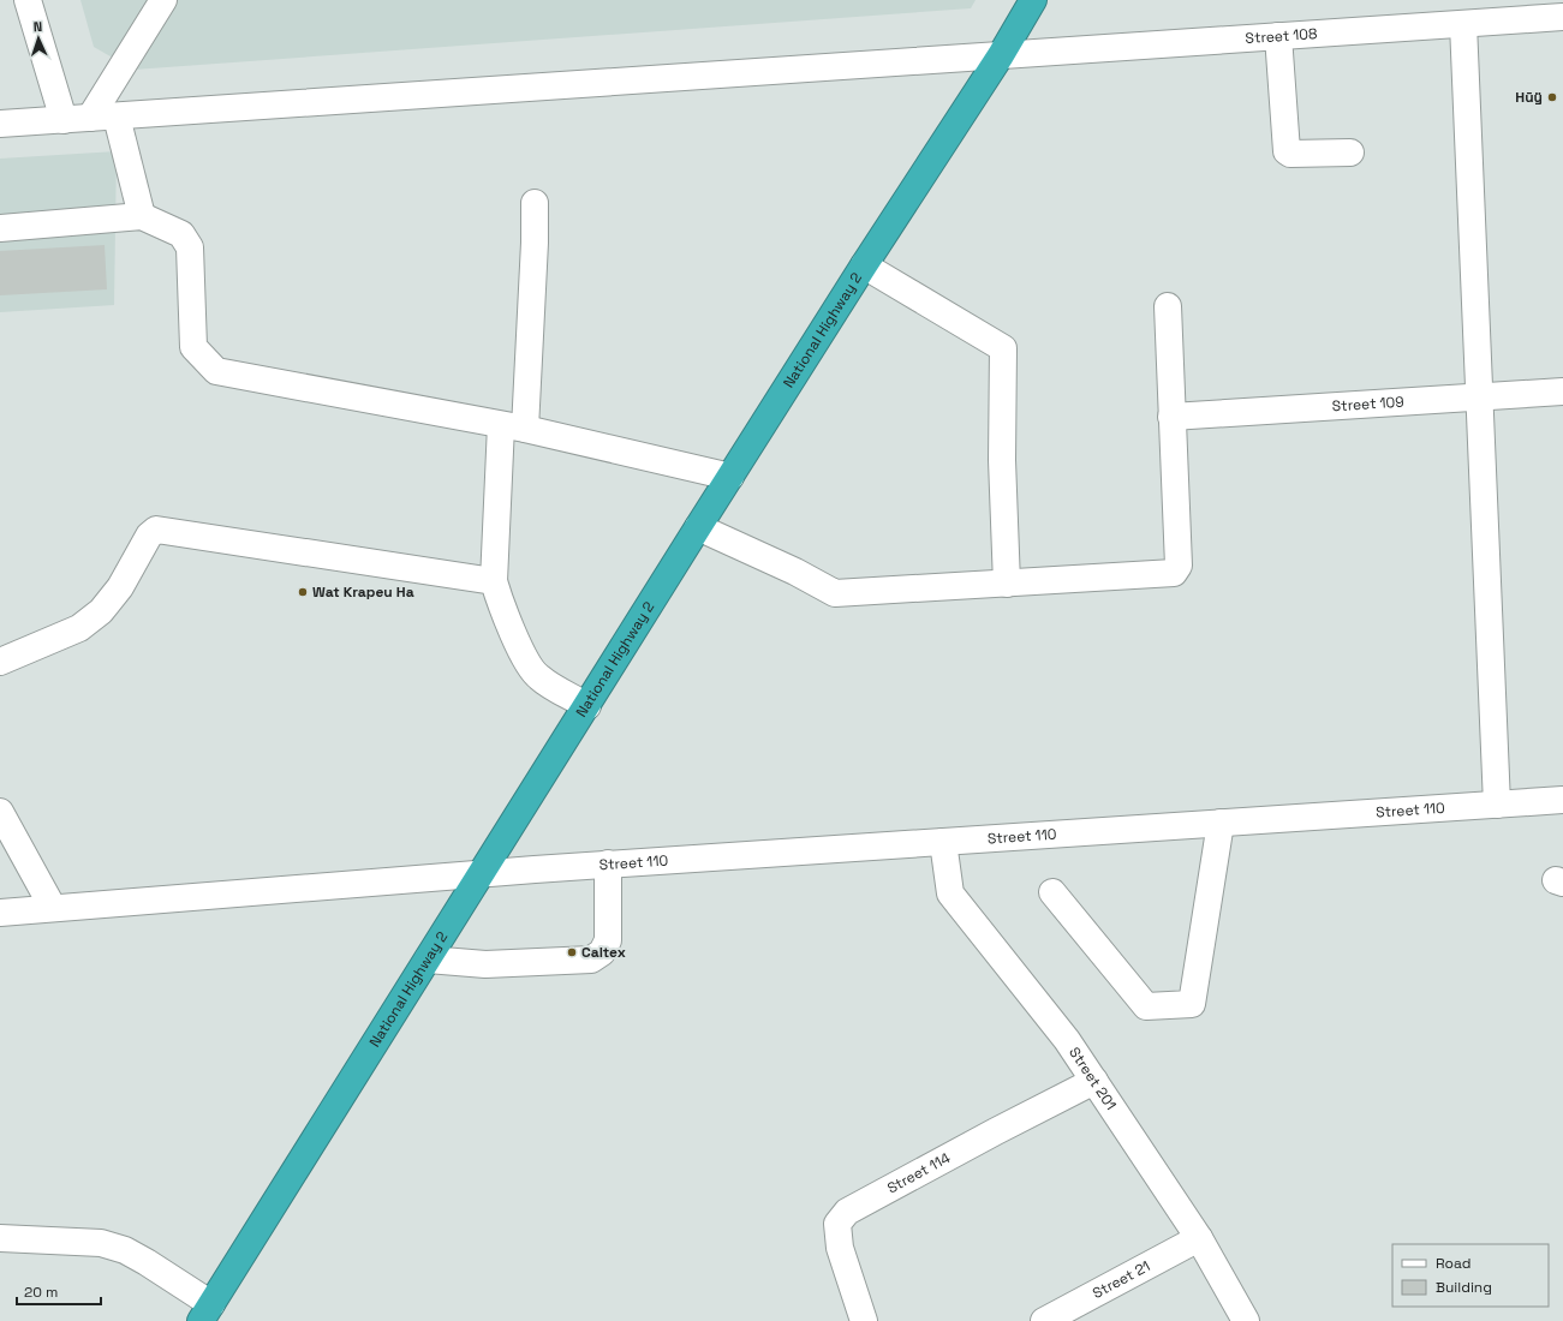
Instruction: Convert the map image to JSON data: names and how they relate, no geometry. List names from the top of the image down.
{
  "streets": {
    "highway": ["National Highway 2"],
    "street": [
      "Street 108",
      "Street 109",
      "Street 110",
      "Street 201",
      "Street 114",
      "Street 21"
    ]
  },
  "crossings": [
    ["Street 108", "National Highway 2"],
    ["National Highway 2", "Street 110"],
    ["Street 110", "Street 201"],
    ["Street 201", "Street 114"],
    ["Street 201", "Street 21"]
  ],
  "places": ["Hūÿ", "Wat Krapeu Ha", "Caltex"],
  "legend": ["Road", "Building"],
  "scale_bar": "20 m",
  "north": "top"
}
